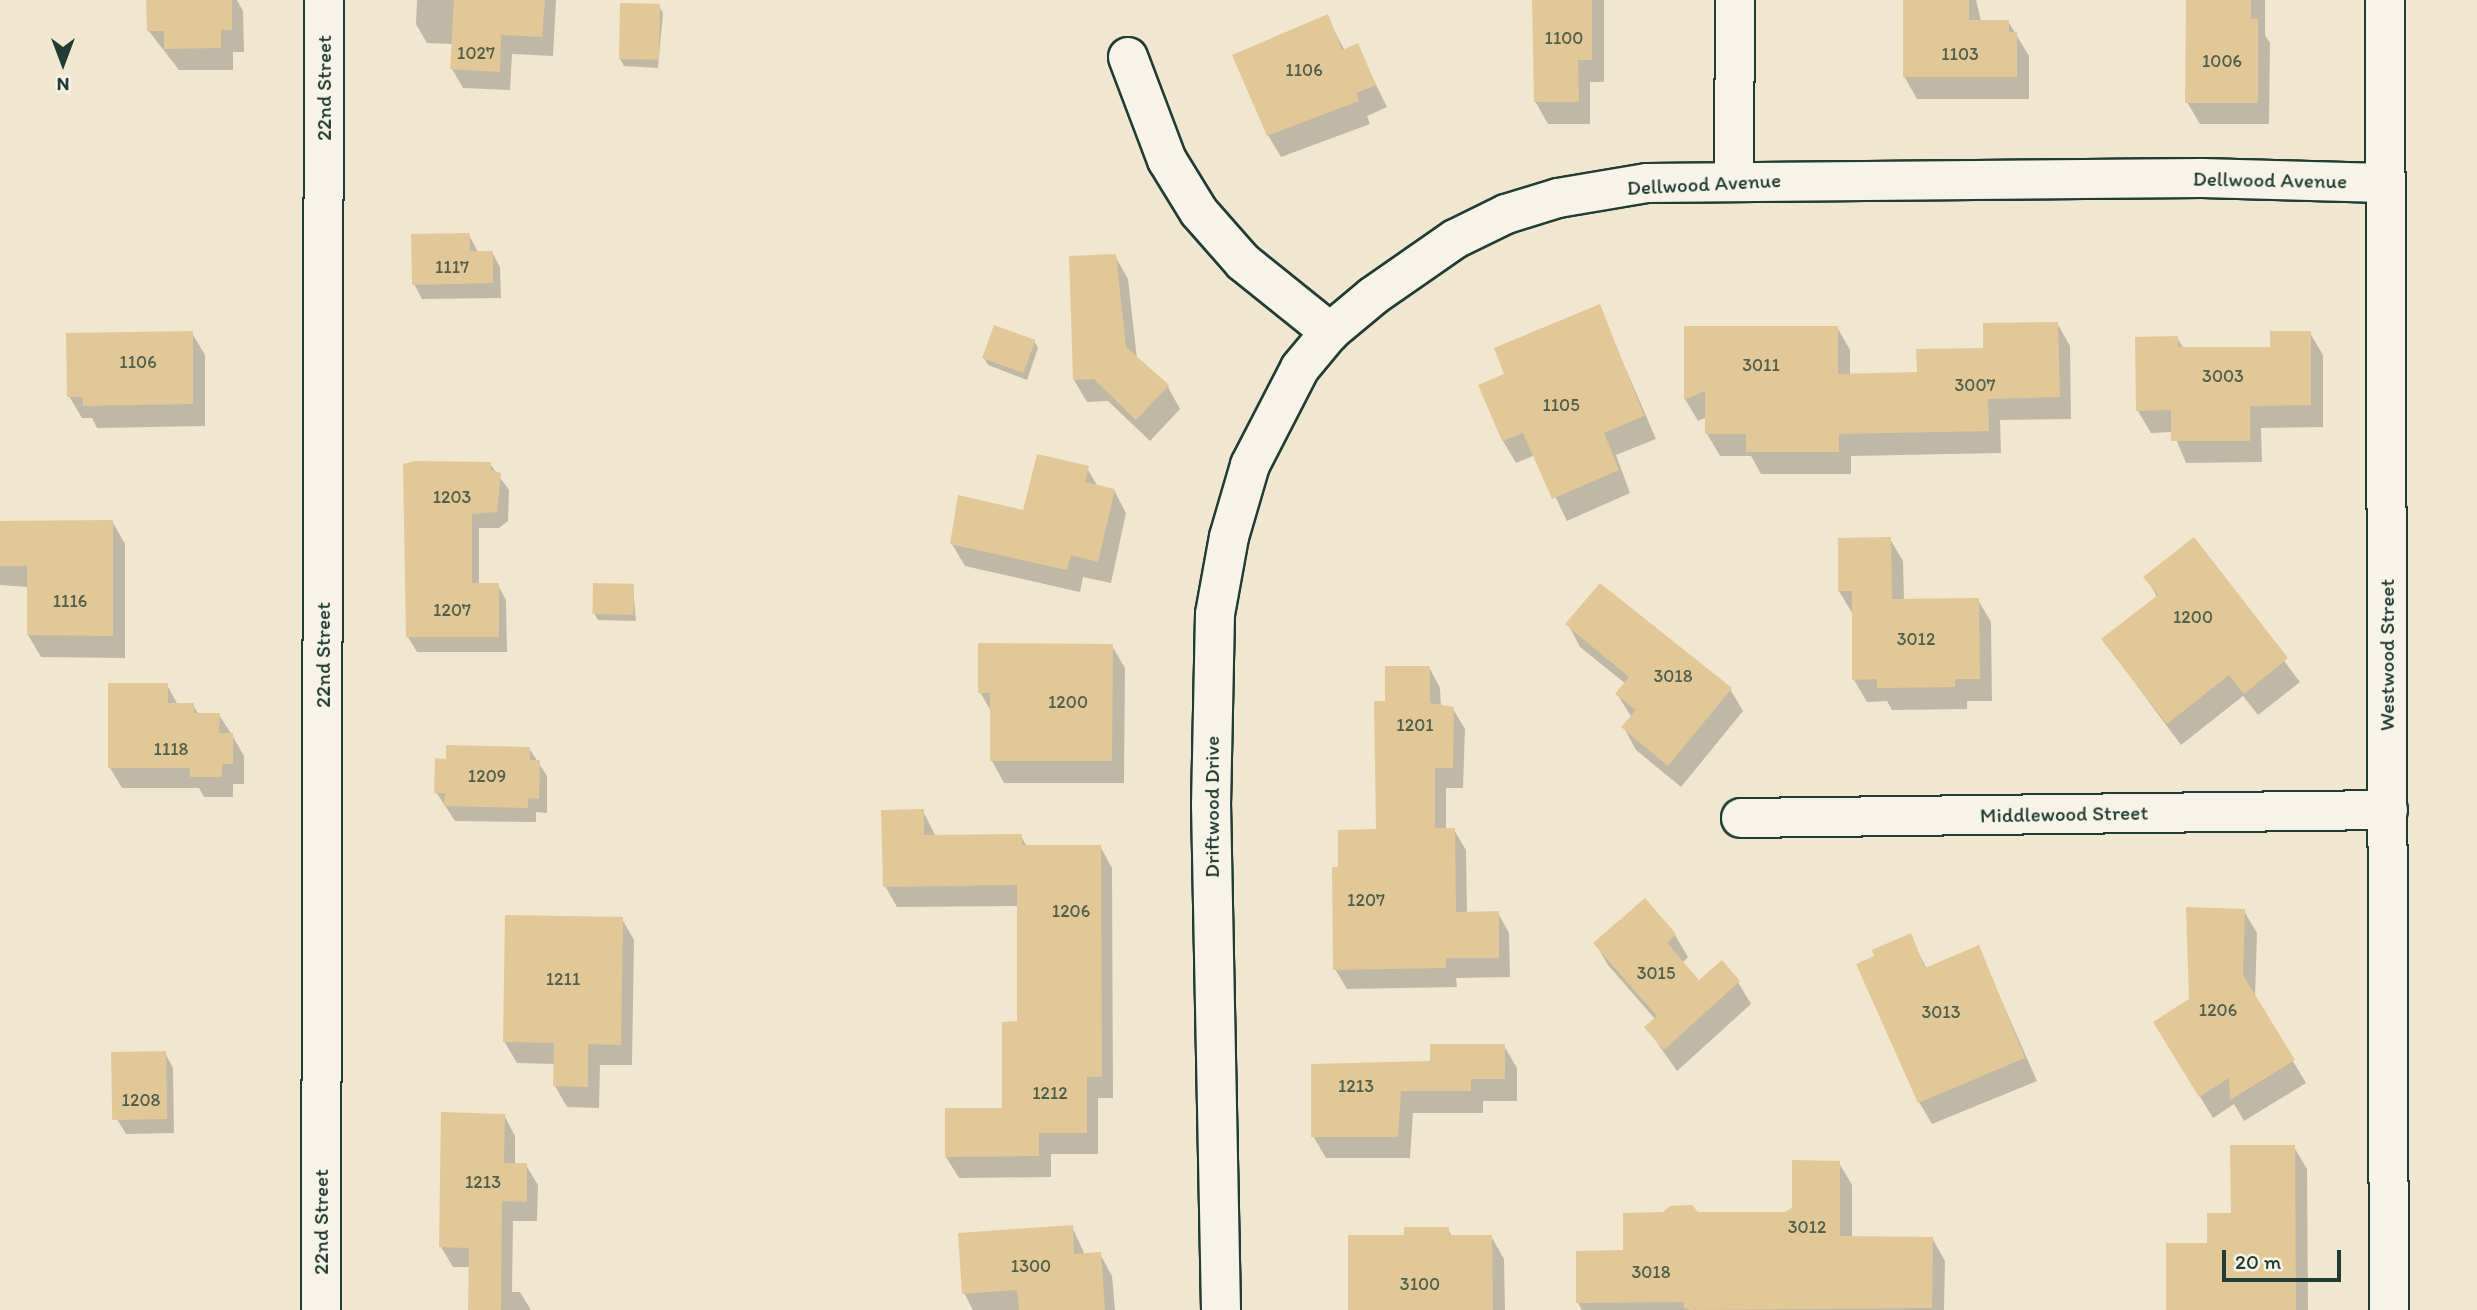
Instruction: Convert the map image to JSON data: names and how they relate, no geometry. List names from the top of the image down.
{
  "streets": {
    "street": [
      "22nd Street",
      "Dellwood Avenue",
      "Westwood Street",
      "Driftwood Drive",
      "Middlewood Street"
    ]
  },
  "crossings": [
    ["Dellwood Avenue", "Westwood Street"],
    ["Dellwood Avenue", "Driftwood Drive"],
    ["Westwood Street", "Middlewood Street"]
  ],
  "house_numbers": [
    "1100",
    "1027",
    "1103",
    "1006",
    "1106",
    "1117",
    "1106",
    "3011",
    "3003",
    "3007",
    "1105",
    "1203",
    "1116",
    "1207",
    "1200",
    "3012",
    "3018",
    "1200",
    "1201",
    "1118",
    "1209",
    "1207",
    "1206",
    "3015",
    "1211",
    "1206",
    "3013",
    "1213",
    "1212",
    "1208",
    "1213",
    "3012",
    "1300",
    "3018",
    "3100"
  ],
  "scale_bar": "20 m",
  "north": "bottom"
}
